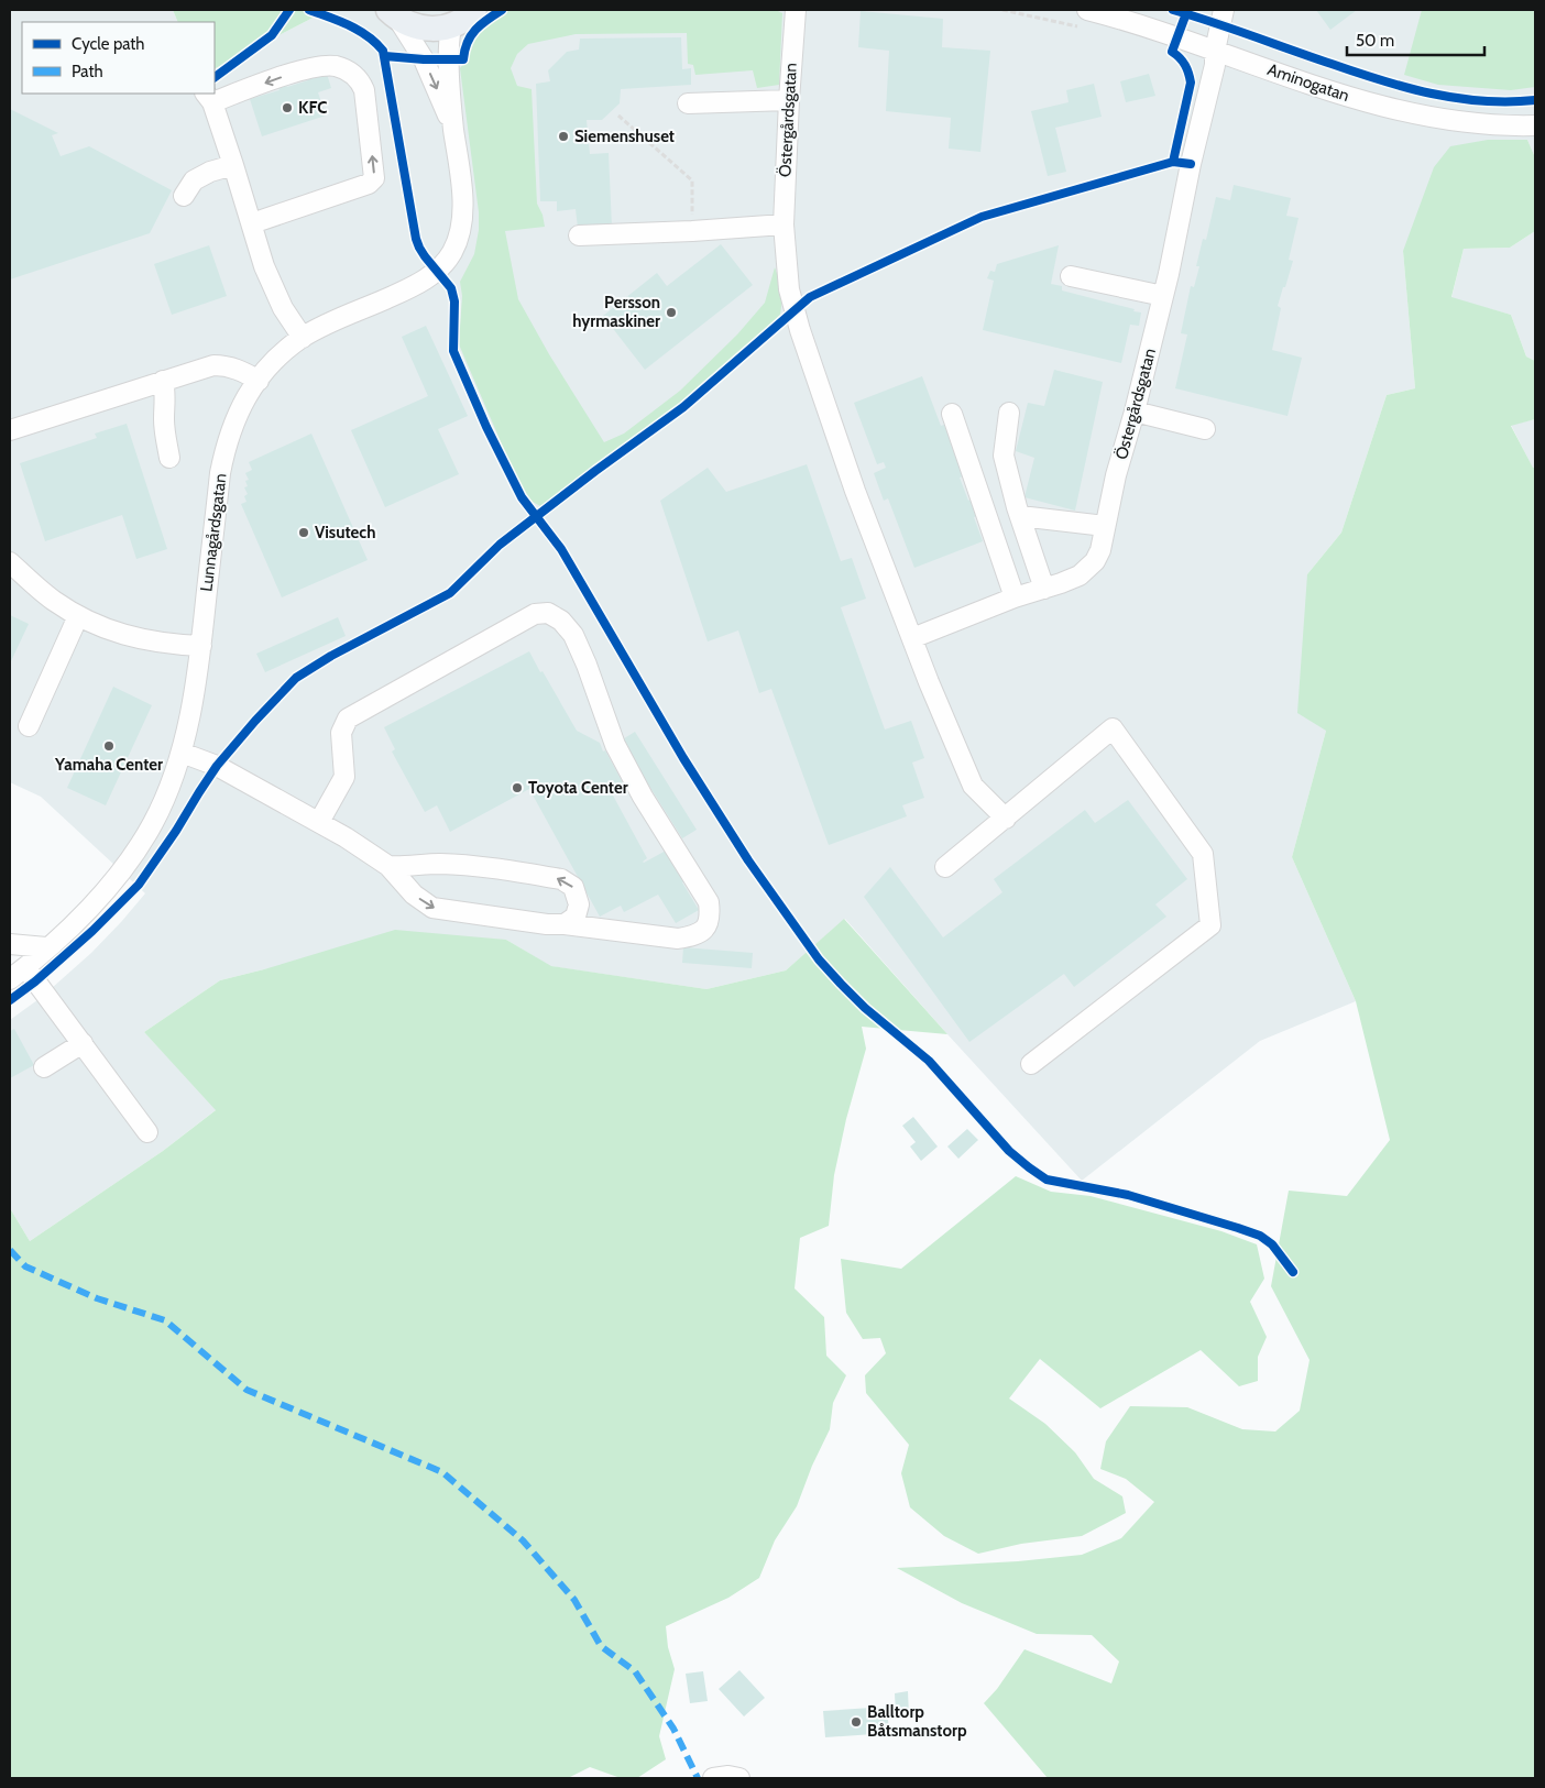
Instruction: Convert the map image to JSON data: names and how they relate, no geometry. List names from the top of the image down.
{
  "streets": {
    "street": ["Aminogatan", "Östergårdsgatan", "Lunnagårdsgatan"]
  },
  "crossings": [
    ["Aminogatan", "Östergårdsgatan"]
  ],
  "places": [
    "KFC",
    "Siemenshuset",
    "Persson hyrmaskiner",
    "Visutech",
    "Yamaha Center",
    "Toyota Center",
    "Balltorp Båtsmanstorp"
  ],
  "legend": ["Cycle path", "Path"],
  "scale_bar": "50 m"
}
